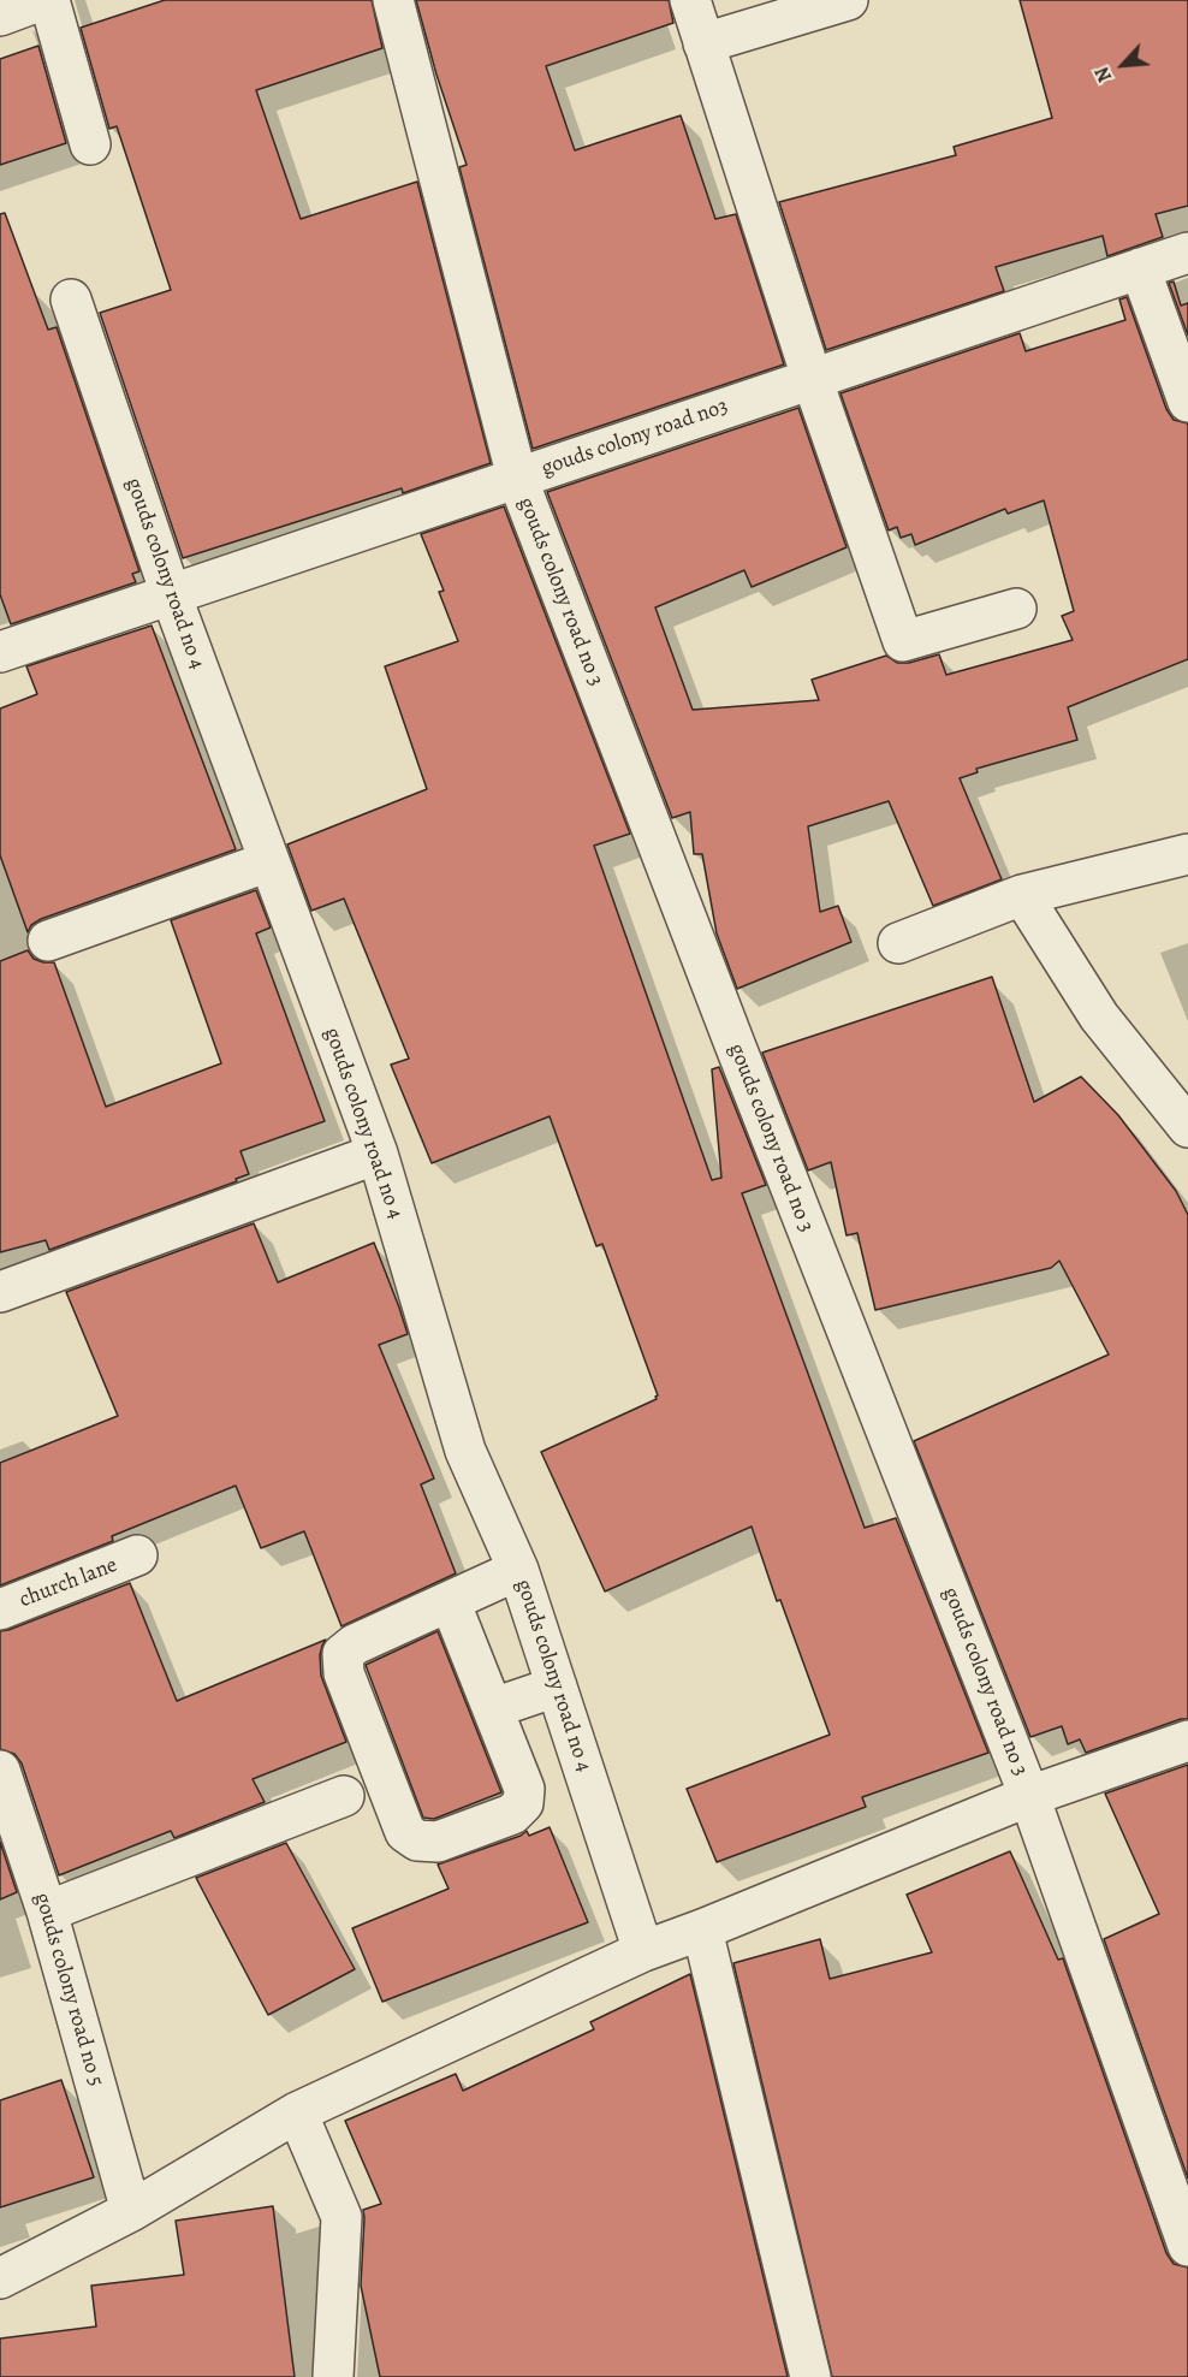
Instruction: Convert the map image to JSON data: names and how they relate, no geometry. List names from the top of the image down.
{
  "streets": {
    "street": [
      "gouds colony road no3",
      "gouds colony road no 4",
      "gouds colony road no 3",
      "church lane",
      "gouds colony road no 5"
    ]
  },
  "crossings": [
    ["gouds colony road no3", "gouds colony road no 4"],
    ["gouds colony road no3", "gouds colony road no 3"]
  ],
  "north": "bottom left"
}
